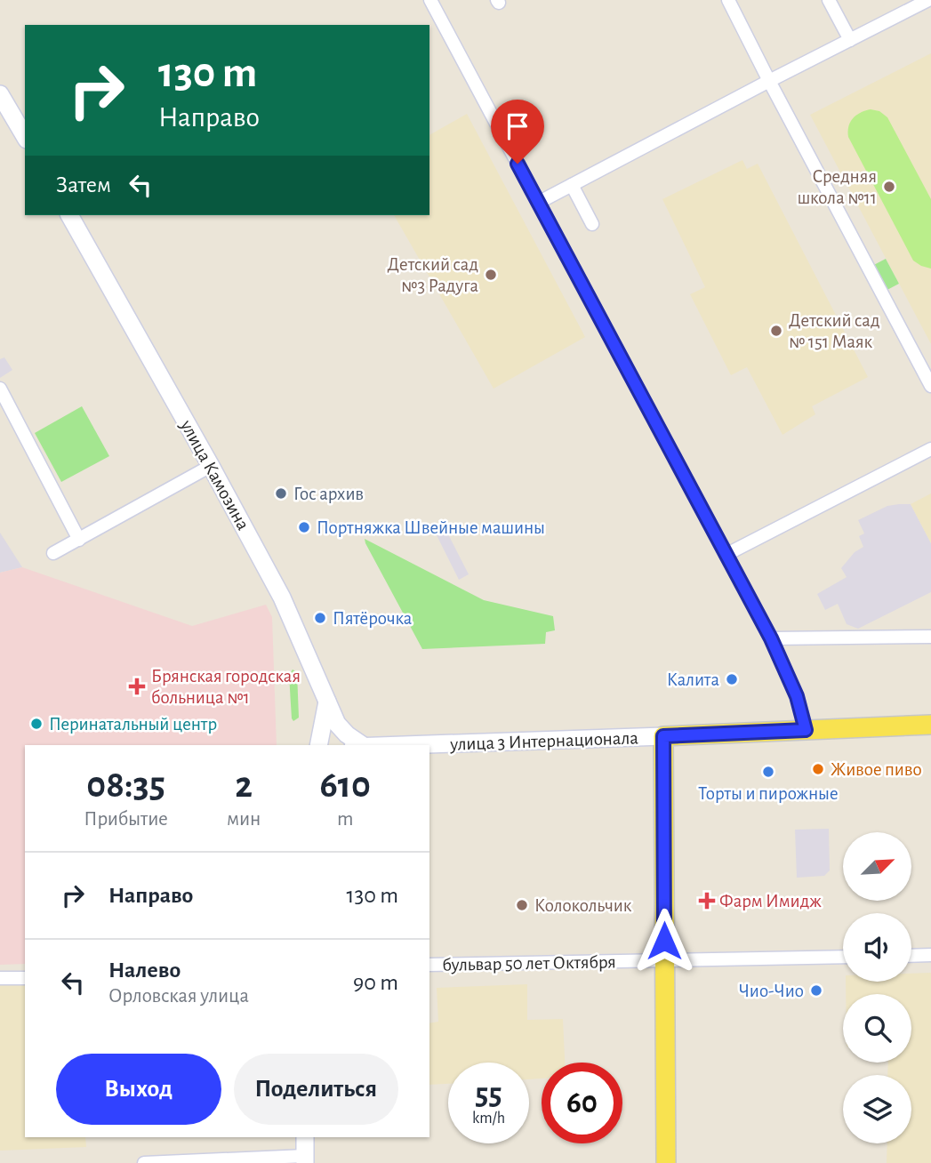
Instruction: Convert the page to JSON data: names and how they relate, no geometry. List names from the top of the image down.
{
  "streets": {
    "main road": ["улица 3 Интернационала"],
    "street": ["улица Камозина", "бульвар 50 лет Октября"]
  },
  "places": {
    "other": [
      "Средняя школа №11",
      "Детский сад №3 Радуга",
      "Детский сад № 151 Маяк",
      "Гос архив",
      "Портняжка Швейные машины",
      "Пятёрочка",
      "Калита",
      "Перинатальный центр",
      "Живое пиво",
      "Торты и пирожные",
      "Колокольчик",
      "Чио-Чио"
    ],
    "health": ["Брянская городская больница №1", "Фарм Имидж"]
  },
  "north": "top right",
  "page": {
    "turn": ["130 m", "Направо"],
    "then": "Затем",
    "eta": [
      "08:35",
      "Прибытие",
      "2",
      "мин",
      "610",
      "m"
    ],
    "list": [
      {
        "name": "Направо",
        "value": "130 m"
      },
      {
        "name": "Налево",
        "note": "Орловская улица",
        "value": "90 m"
      }
    ],
    "buttons": ["Выход", "Поделиться"],
    "speed": "55 km/h",
    "limit": "60"
  }
}
